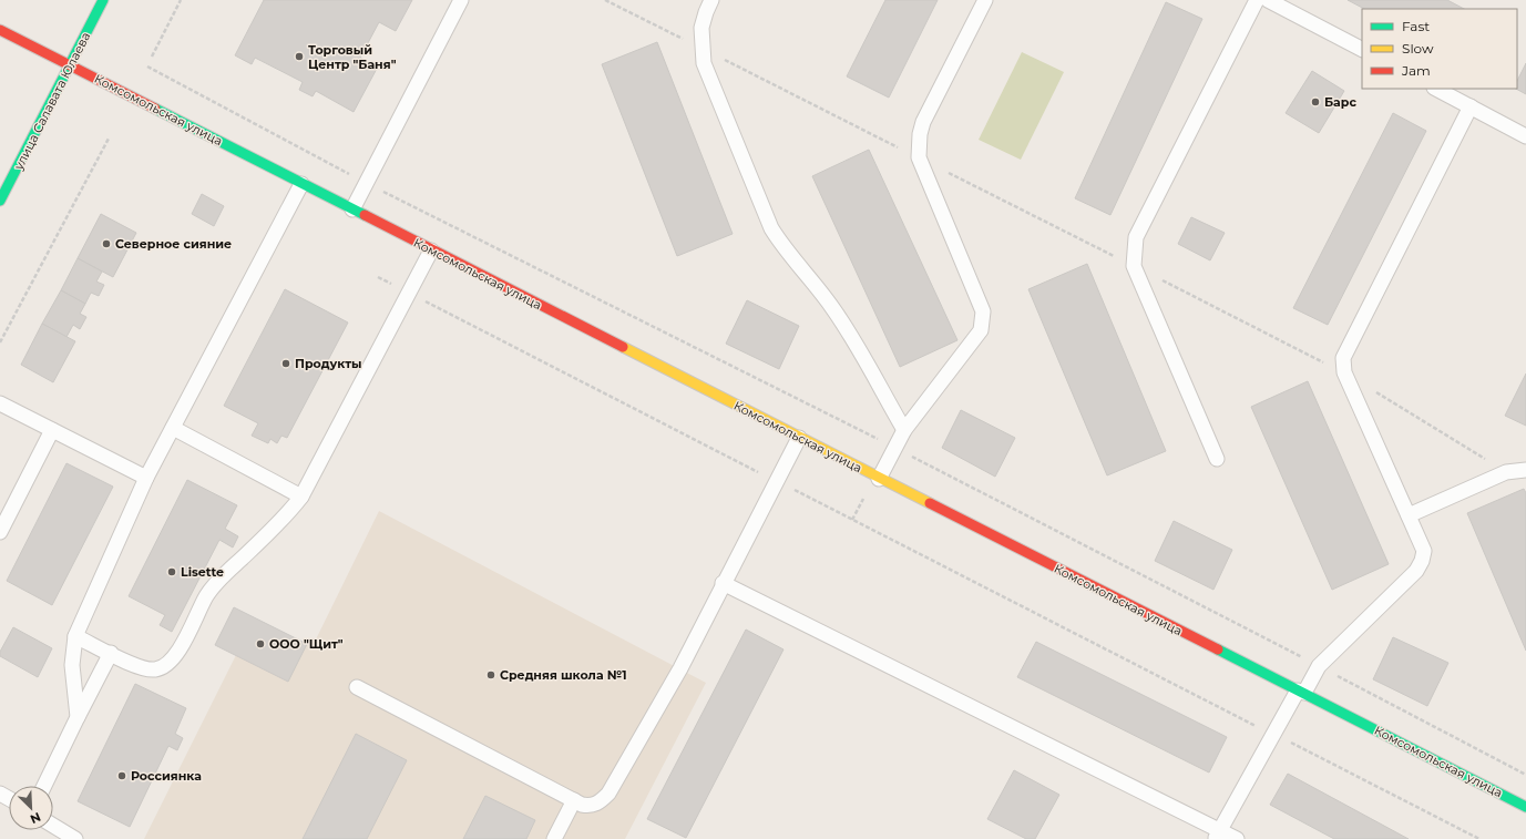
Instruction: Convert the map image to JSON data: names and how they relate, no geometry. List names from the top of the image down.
{
  "streets": {
    "street": ["улица Салавата Юлаева", "Комсомольская улица"]
  },
  "crossings": [
    ["улица Салавата Юлаева", "Комсомольская улица"]
  ],
  "places": [
    "Торговый Центр \"Баня\"",
    "Барс",
    "Северное сияние",
    "Продукты",
    "Lisette",
    "ООО \"Щит\"",
    "Средняя школа №1",
    "Россиянка"
  ],
  "legend": ["Fast", "Slow", "Jam"],
  "north": "bottom right"
}
